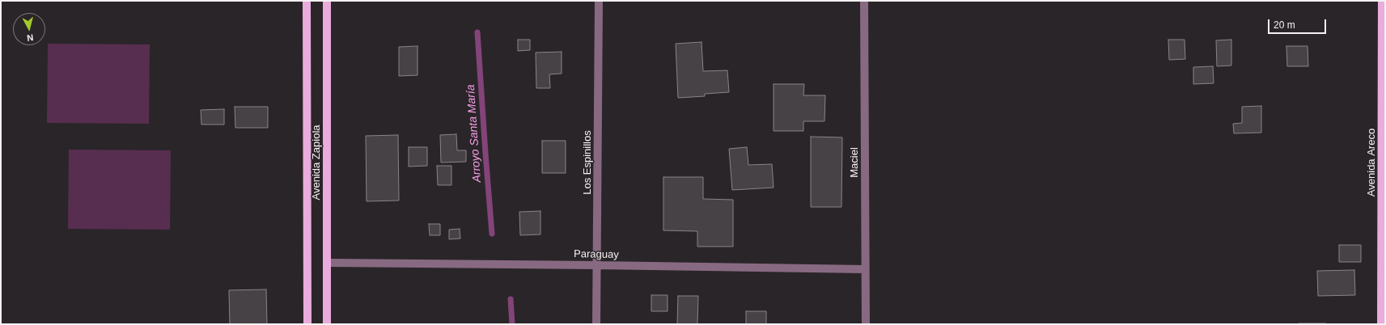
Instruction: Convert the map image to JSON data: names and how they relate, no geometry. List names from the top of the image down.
{
  "streets": {
    "main road": ["Avenida Zapiola", "Avenida Areco"],
    "street": ["Los Espinillos", "Maciel", "Paraguay"]
  },
  "crossings": [
    ["Avenida Zapiola", "Paraguay"],
    ["Los Espinillos", "Paraguay"],
    ["Maciel", "Paraguay"]
  ],
  "water": ["Arroyo Santa María"],
  "scale_bar": "20 m",
  "north": "bottom"
}
